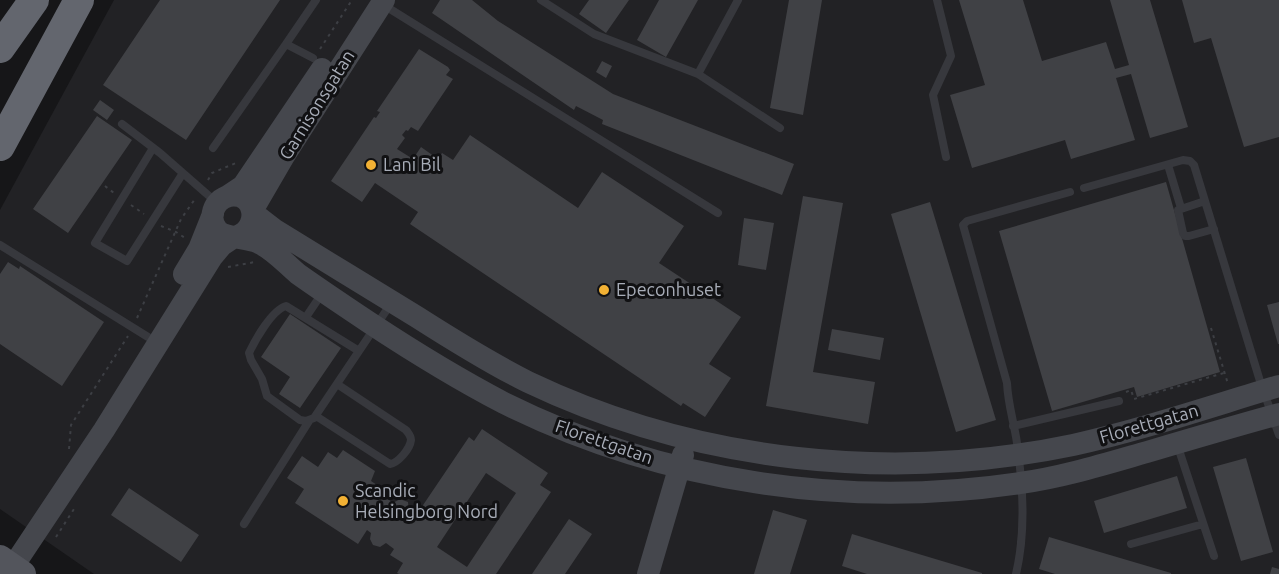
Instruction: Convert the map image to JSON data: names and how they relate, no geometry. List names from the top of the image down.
{
  "streets": {
    "street": ["Garnisonsgatan", "Florettgatan"]
  },
  "crossings": [
    ["Garnisonsgatan", "Florettgatan"]
  ],
  "places": ["Lani Bil", "Epeconhuset", "Scandic Helsingborg Nord"]
}
